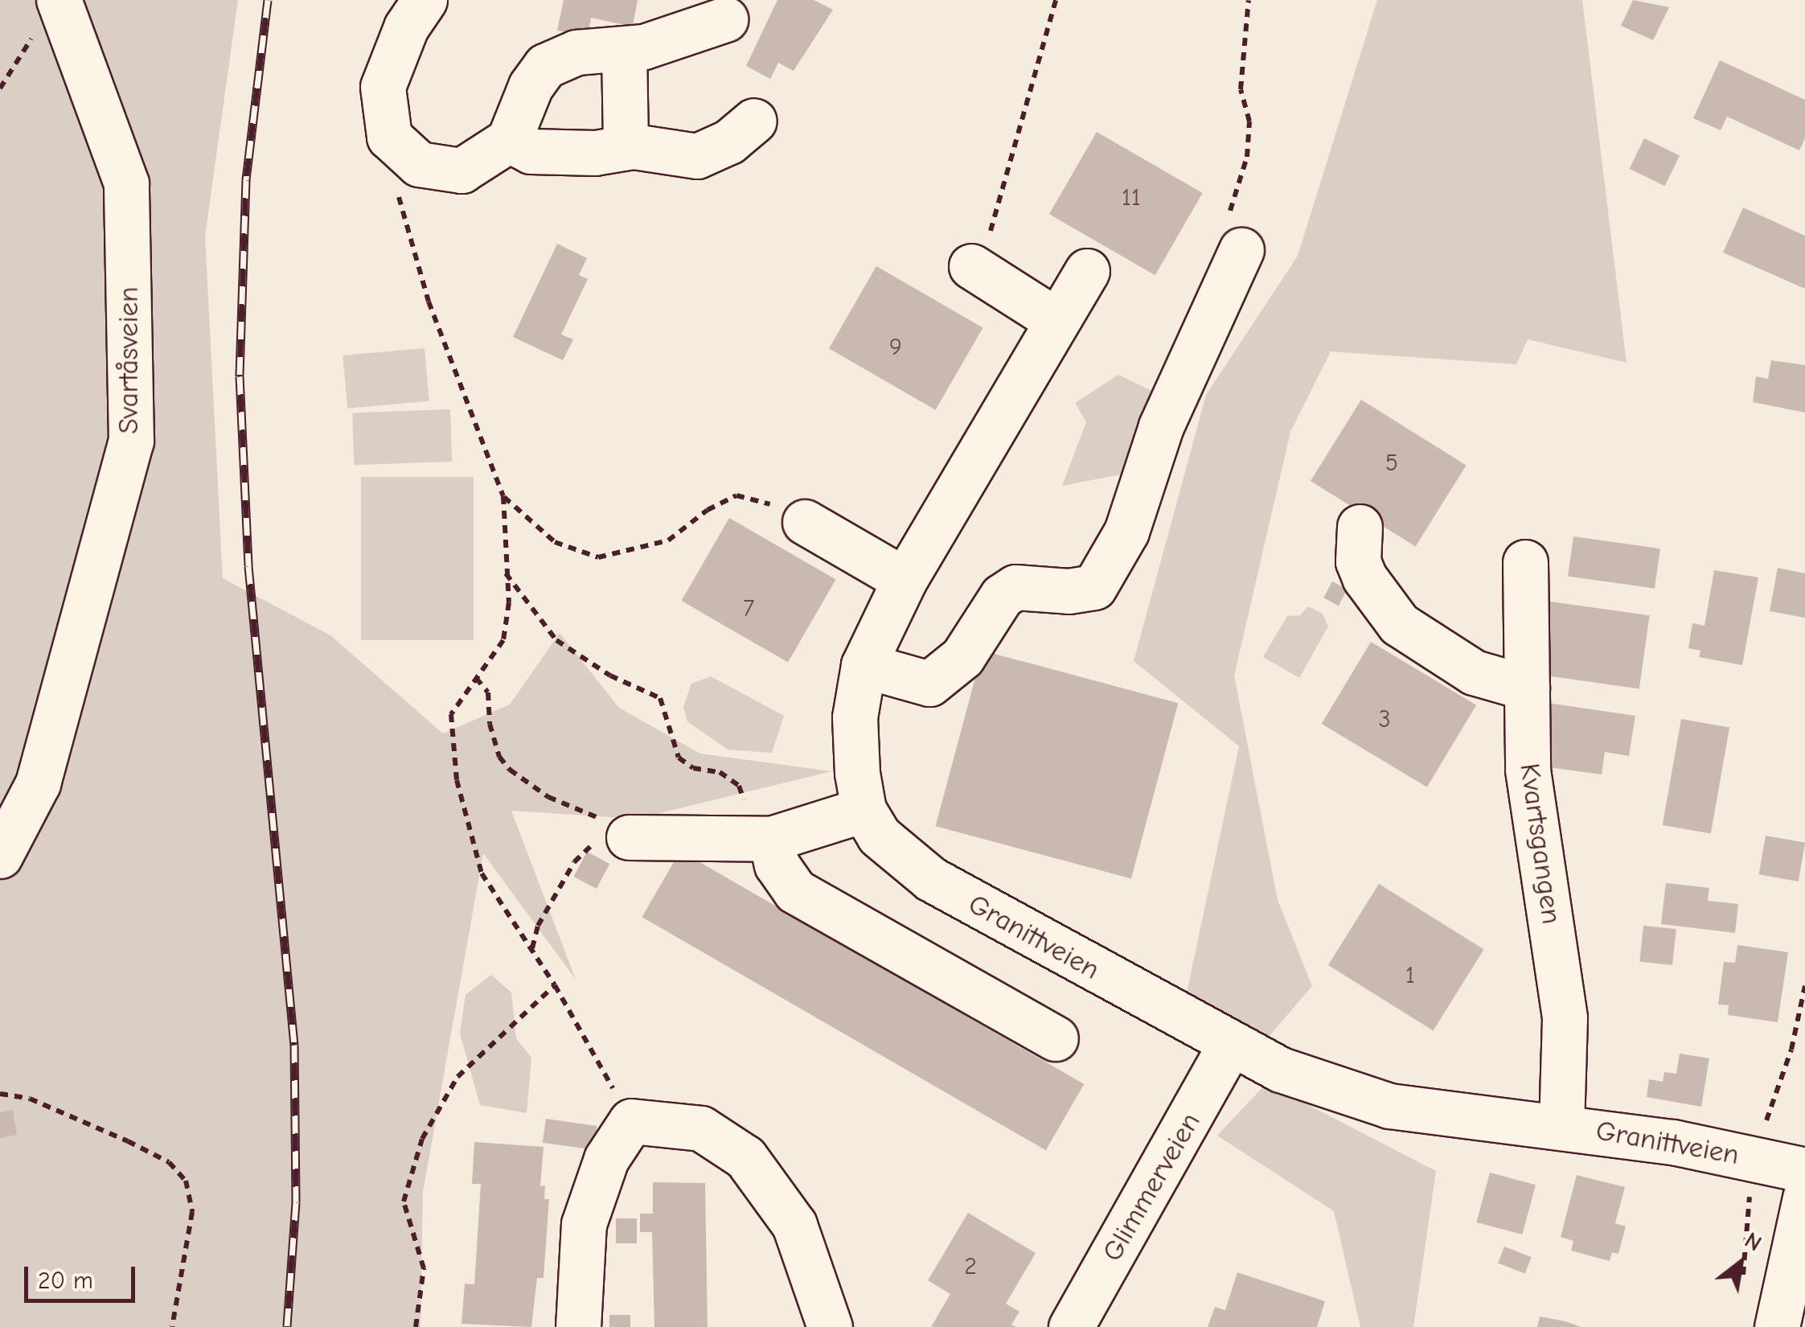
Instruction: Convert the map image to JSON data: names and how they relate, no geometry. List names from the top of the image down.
{
  "streets": {
    "street": [
      "Svartåsveien",
      "Kvartsgangen",
      "Granittveien",
      "Glimmerveien"
    ]
  },
  "crossings": [
    ["Kvartsgangen", "Granittveien"],
    ["Granittveien", "Glimmerveien"]
  ],
  "house_numbers": [
    "11",
    "9",
    "5",
    "7",
    "3",
    "1",
    "2"
  ],
  "scale_bar": "20 m",
  "north": "top right"
}
